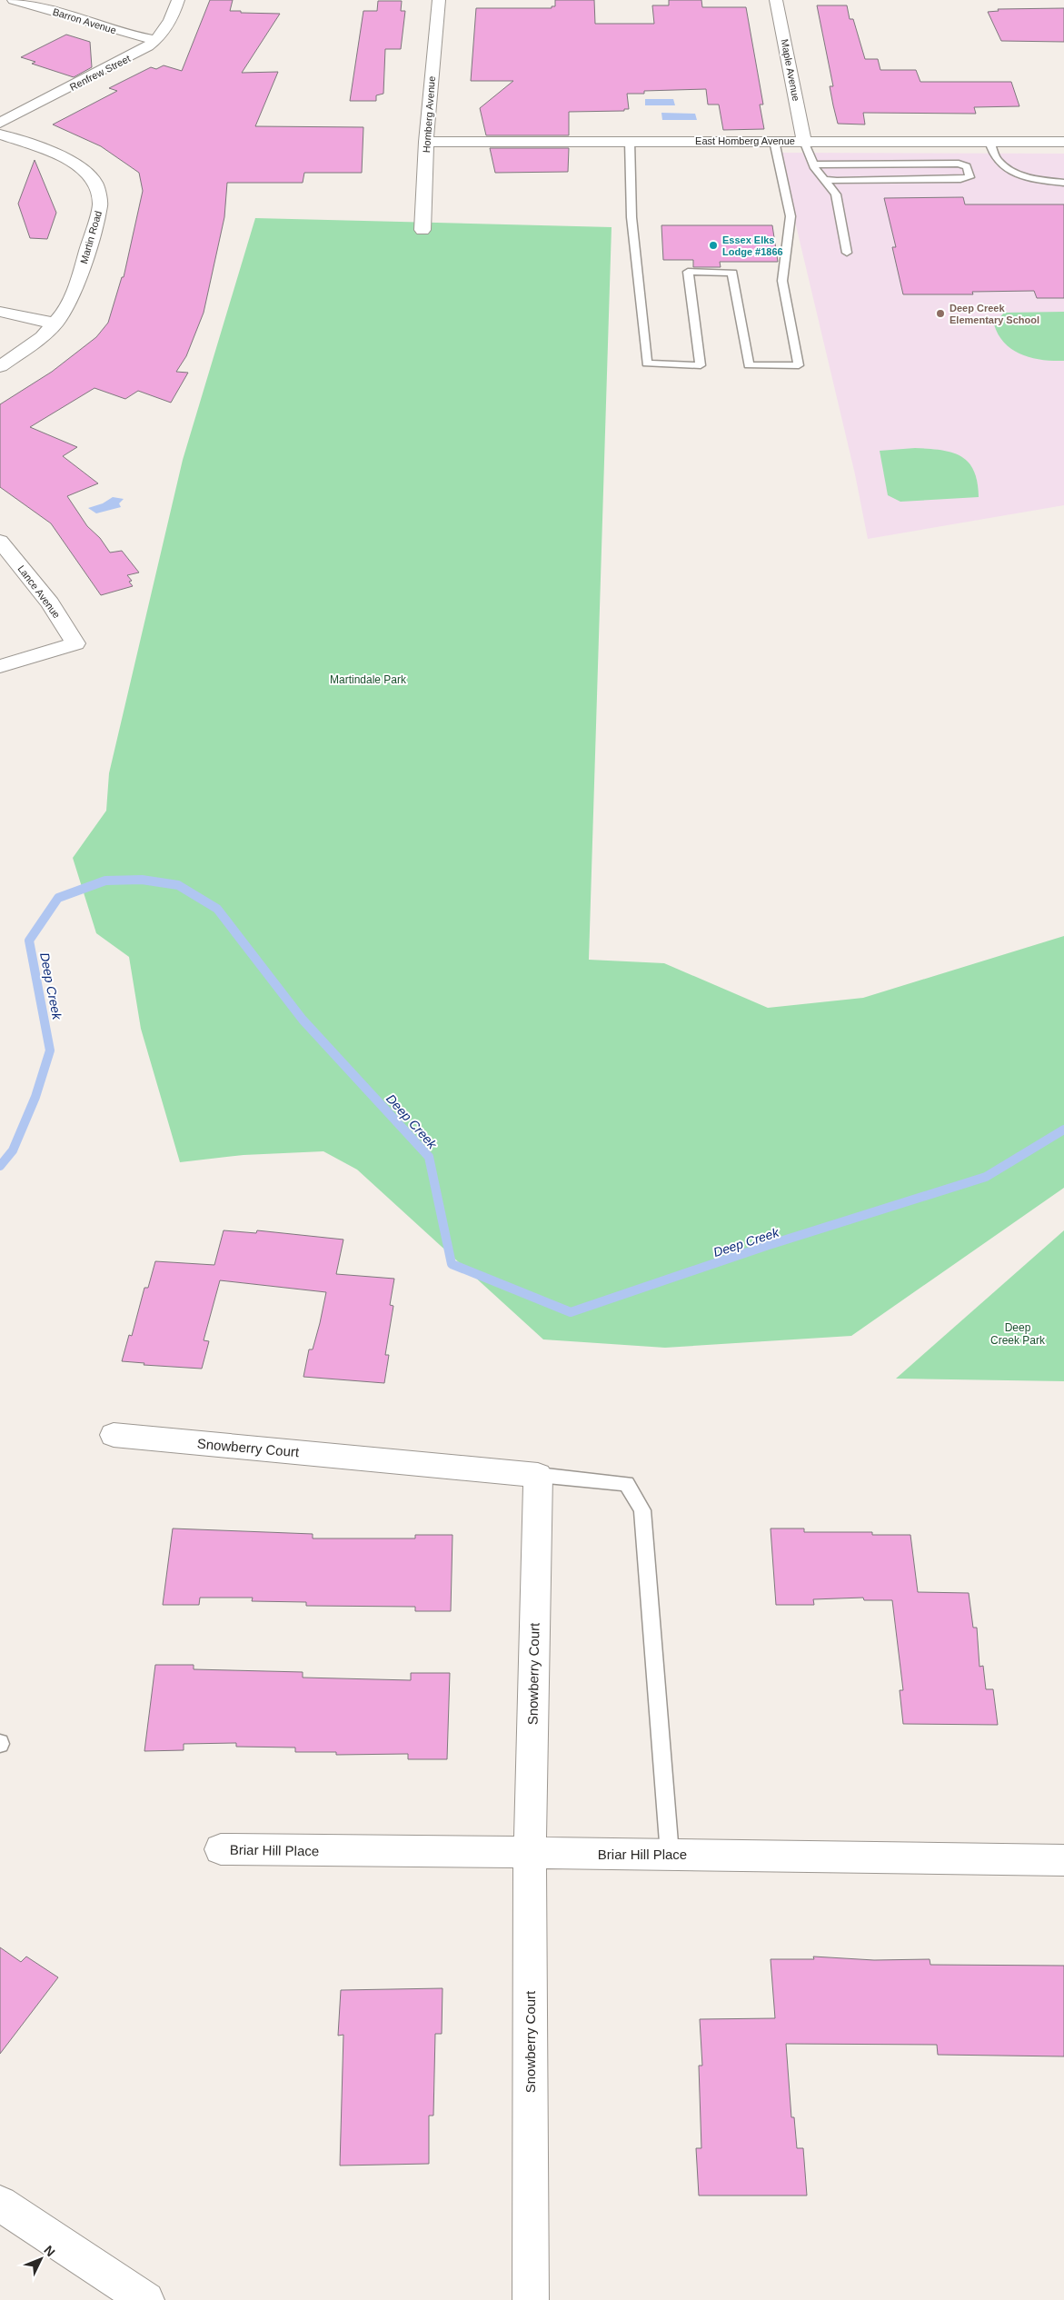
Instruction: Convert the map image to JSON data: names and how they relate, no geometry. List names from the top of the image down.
{
  "streets": {
    "street": [
      "Barron Avenue",
      "Maple Avenue",
      "Renfrew Street",
      "Homberg Avenue",
      "East Homberg Avenue",
      "Martin Road",
      "Lance Avenue",
      "Snowberry Court",
      "Briar Hill Place"
    ]
  },
  "crossings": [
    ["Barron Avenue", "Renfrew Street"],
    ["Maple Avenue", "East Homberg Avenue"],
    ["Homberg Avenue", "East Homberg Avenue"],
    ["Snowberry Court", "Briar Hill Place"]
  ],
  "water": ["Deep Creek"],
  "parks": ["Martindale Park", "Deep Creek Park"],
  "places": ["Essex Elks Lodge #1866", "Deep Creek Elementary School"],
  "north": "top right"
}
